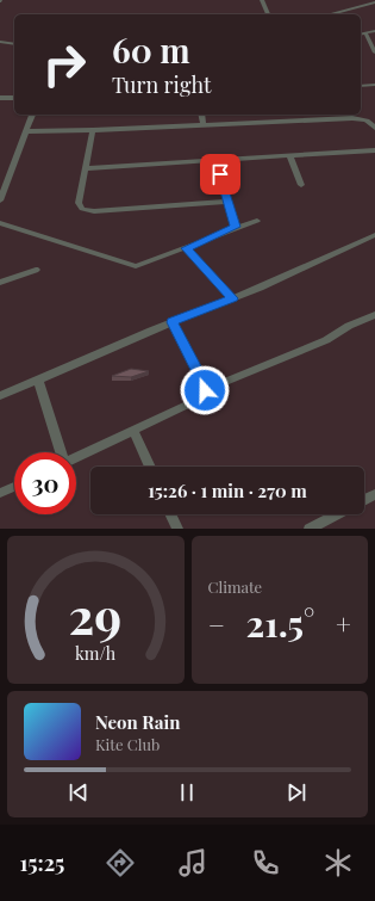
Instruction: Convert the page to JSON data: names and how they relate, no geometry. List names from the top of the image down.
{
  "page": {
    "turn": ["60 m", "Turn right"],
    "limit": "30",
    "trip": "15:26 · 1 min · 270 m",
    "tile": "Climate",
    "heat": ["−", "21.5°", "+"],
    "song": ["Neon Rain", "Kite Club"],
    "tabs": "15:25",
    "gauge": ["29", "km/h"]
  }
}
